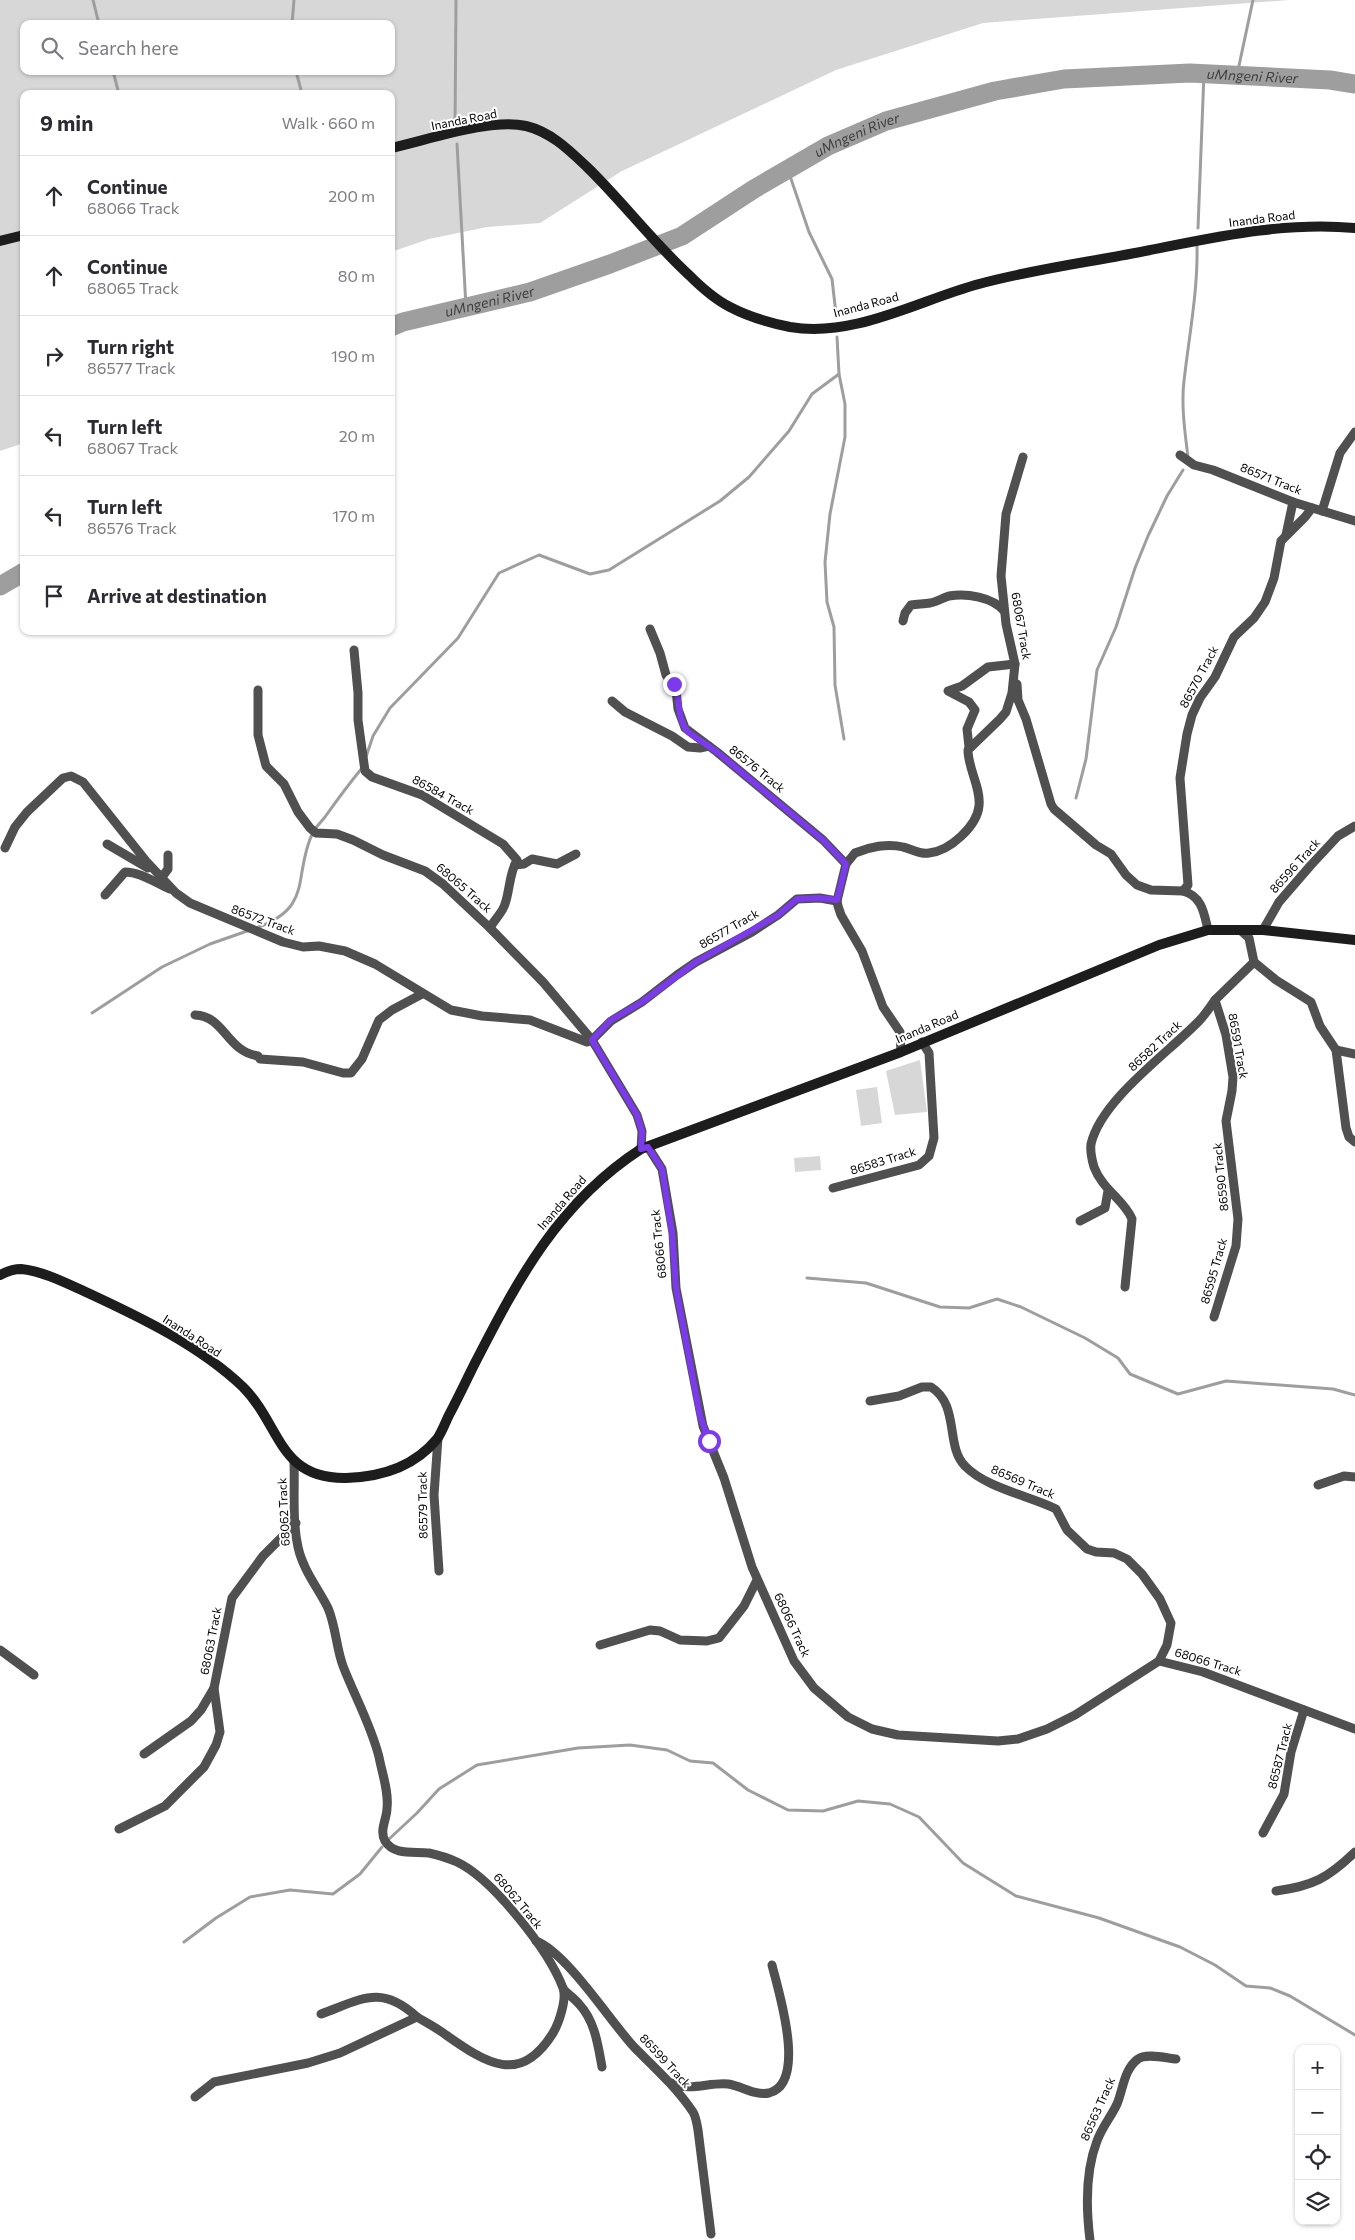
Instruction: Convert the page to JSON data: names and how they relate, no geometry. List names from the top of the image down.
{
  "streets": {
    "street": [
      "Inanda Road",
      "86571 Track",
      "68067 Track",
      "86570 Track",
      "86576 Track",
      "86584 Track",
      "86596 Track",
      "68065 Track",
      "86572 Track",
      "86577 Track",
      "86582 Track",
      "86591 Track",
      "86583 Track",
      "86590 Track",
      "68066 Track",
      "86595 Track",
      "86569 Track",
      "86579 Track",
      "68062 Track",
      "68063 Track",
      "86587 Track",
      "86599 Track",
      "86563 Track"
    ]
  },
  "crossings": [
    ["Inanda Road", "86596 Track"],
    ["Inanda Road", "68065 Track"],
    ["Inanda Road", "86583 Track"],
    ["Inanda Road", "68066 Track"],
    ["Inanda Road", "86579 Track"],
    ["Inanda Road", "68062 Track"],
    ["86571 Track", "86570 Track"],
    ["68065 Track", "86572 Track"],
    ["68065 Track", "86577 Track"],
    ["68065 Track", "68066 Track"],
    ["86572 Track", "86577 Track"],
    ["86582 Track", "86591 Track"],
    ["86591 Track", "86590 Track"],
    ["86590 Track", "86595 Track"],
    ["68066 Track", "86569 Track"],
    ["68066 Track", "86587 Track"],
    ["68062 Track", "68063 Track"],
    ["68062 Track", "86599 Track"]
  ],
  "water": ["uMngeni River"],
  "page": {
    "search": "Search here",
    "heading": ["9 min", "Walk · 660 m"],
    "list": [
      ["Continue", "68066 Track", "200 m"],
      ["Continue", "68065 Track", "80 m"],
      ["Turn right", "86577 Track", "190 m"],
      ["Turn left", "68067 Track", "20 m"],
      ["Turn left", "86576 Track", "170 m"],
      "Arrive at destination"
    ],
    "map_buttons": ["+", "−"]
  }
}
